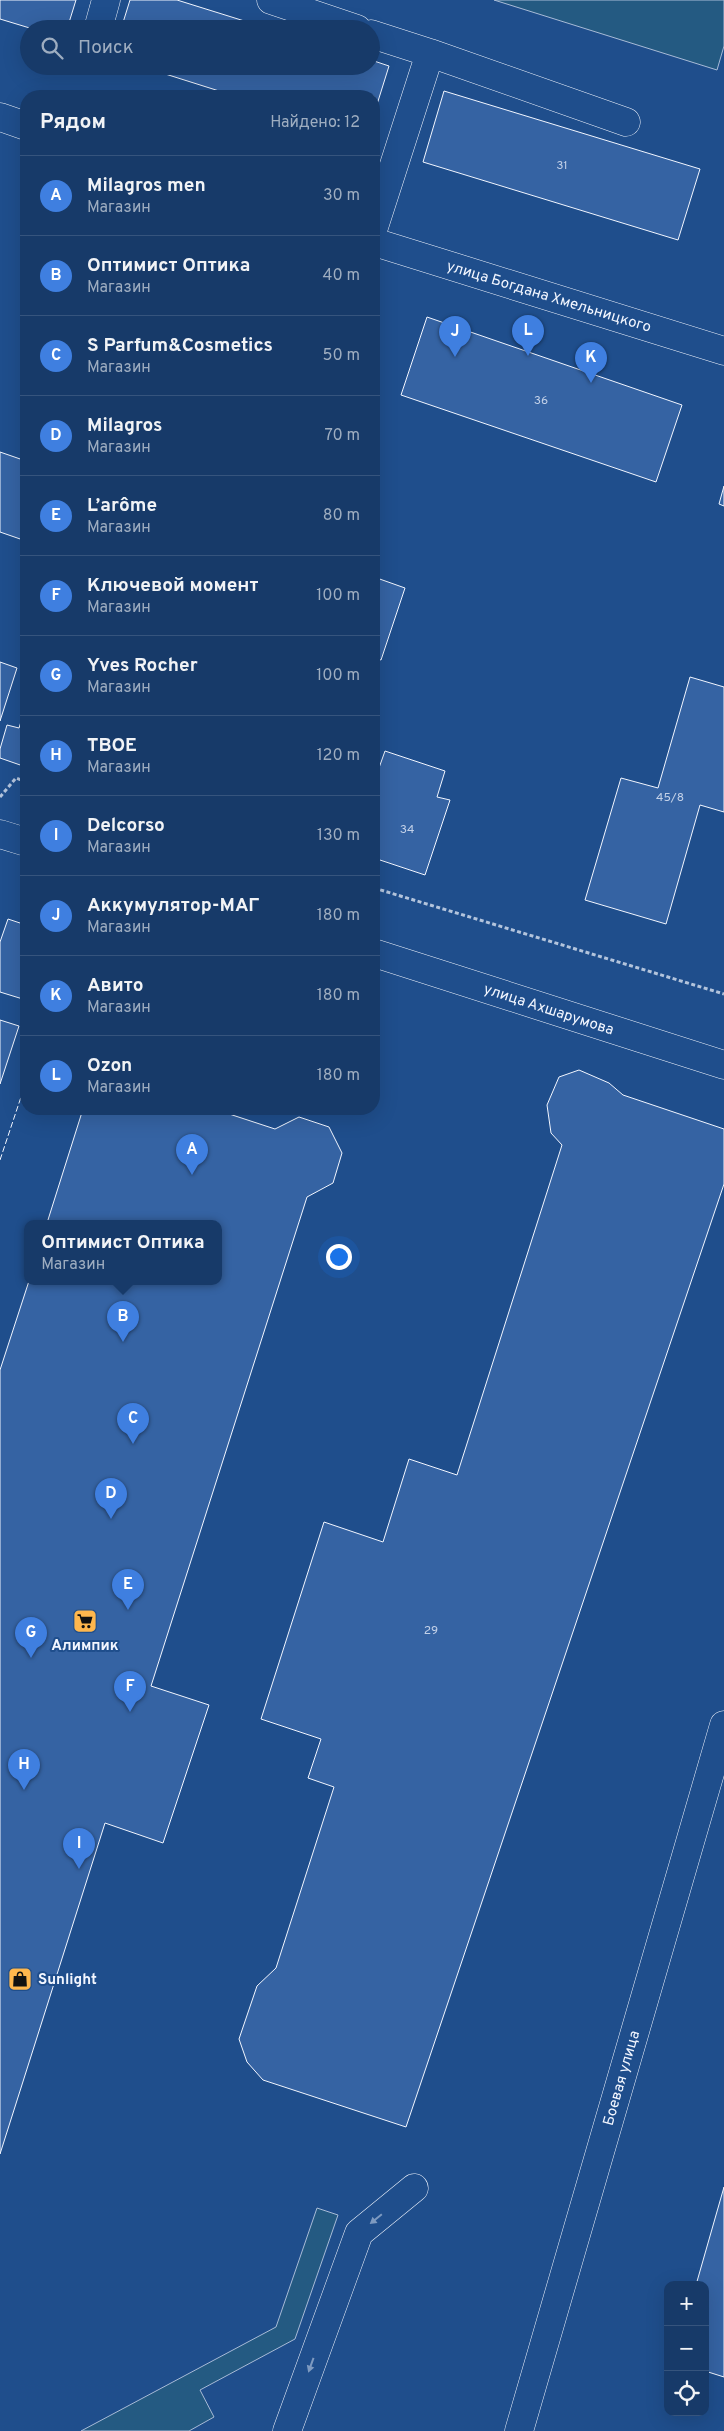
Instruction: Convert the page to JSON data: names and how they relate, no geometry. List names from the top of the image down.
{
  "streets": {
    "main road": ["улица Богдана Хмельницкого", "улица Ахшарумова", "Боевая улица"]
  },
  "places": {
    "supermarket": ["Алимпик"],
    "shop": ["Sunlight"]
  },
  "house_numbers": [
    "31",
    "36",
    "45/8",
    "34",
    "29"
  ],
  "page": {
    "search": "Поиск",
    "heading": ["Рядом", "Найдено: 12"],
    "list": [
      {
        "mark": "A",
        "name": "Milagros men",
        "note": "Магазин",
        "value": "30 m"
      },
      {
        "mark": "B",
        "name": "Оптимист Оптика",
        "note": "Магазин",
        "value": "40 m"
      },
      {
        "mark": "C",
        "name": "S Parfum&Cosmetics",
        "note": "Магазин",
        "value": "50 m"
      },
      {
        "mark": "D",
        "name": "Milagros",
        "note": "Магазин",
        "value": "70 m"
      },
      {
        "mark": "E",
        "name": "L’arôme",
        "note": "Магазин",
        "value": "80 m"
      },
      {
        "mark": "F",
        "name": "Ключевой момент",
        "note": "Магазин",
        "value": "100 m"
      },
      {
        "mark": "G",
        "name": "Yves Rocher",
        "note": "Магазин",
        "value": "100 m"
      },
      {
        "mark": "H",
        "name": "ТВОЕ",
        "note": "Магазин",
        "value": "120 m"
      },
      {
        "mark": "I",
        "name": "Delcorso",
        "note": "Магазин",
        "value": "130 m"
      },
      {
        "mark": "J",
        "name": "Аккумулятор-МАГ",
        "note": "Магазин",
        "value": "180 m"
      },
      {
        "mark": "K",
        "name": "Авито",
        "note": "Магазин",
        "value": "180 m"
      },
      {
        "mark": "L",
        "name": "Ozon",
        "note": "Магазин",
        "value": "180 m"
      }
    ],
    "pins": [
      "L",
      "J",
      "K",
      "A",
      "B",
      "C",
      "D",
      "E",
      "G",
      "F",
      "H",
      "I"
    ],
    "popup": ["Оптимист Оптика", "Магазин"],
    "map_buttons": ["+", "−"]
  }
}
